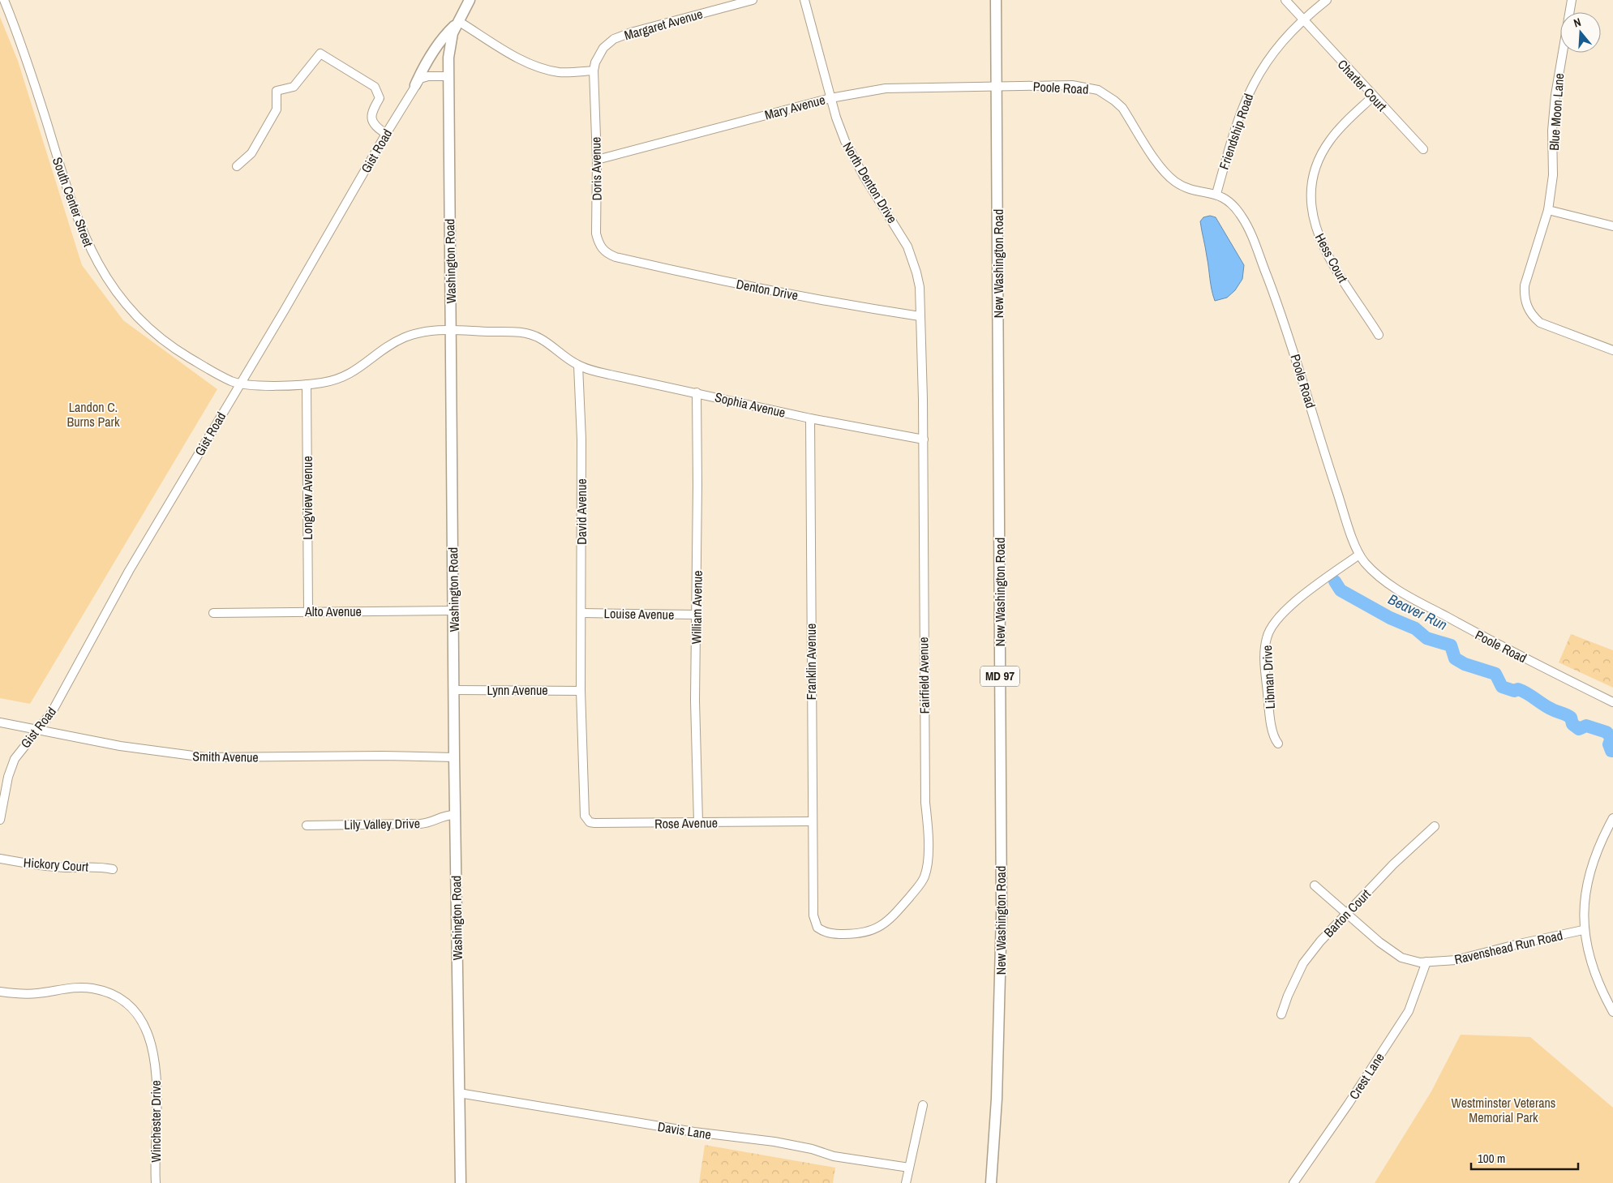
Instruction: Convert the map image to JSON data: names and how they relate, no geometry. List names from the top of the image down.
{
  "streets": {
    "main road": ["Washington Road", "New Washington Road", "MD 97"],
    "street": [
      "Margaret Avenue",
      "Charter Court",
      "Poole Road",
      "Mary Avenue",
      "Blue Moon Lane",
      "Friendship Road",
      "Gist Road",
      "Doris Avenue",
      "North Denton Drive",
      "South Center Street",
      "Hess Court",
      "Denton Drive",
      "Sophia Avenue",
      "Longview Avenue",
      "David Avenue",
      "William Avenue",
      "Alto Avenue",
      "Louise Avenue",
      "Franklin Avenue",
      "Fairfield Avenue",
      "Libman Drive",
      "Lynn Avenue",
      "Smith Avenue",
      "Rose Avenue",
      "Lily Valley Drive",
      "Hickory Court",
      "Barton Court",
      "Ravenshead Run Road",
      "Crest Lane",
      "Winchester Drive",
      "Davis Lane"
    ]
  },
  "crossings": [
    ["Margaret Avenue", "Doris Avenue"],
    ["Charter Court", "Friendship Road"],
    ["Charter Court", "Hess Court"],
    ["Poole Road", "Mary Avenue"],
    ["Poole Road", "Friendship Road"],
    ["Poole Road", "New Washington Road"],
    ["Poole Road", "Libman Drive"],
    ["Mary Avenue", "Doris Avenue"],
    ["Mary Avenue", "North Denton Drive"],
    ["Mary Avenue", "New Washington Road"],
    ["Gist Road", "South Center Street"],
    ["Gist Road", "Washington Road"],
    ["Gist Road", "Smith Avenue"],
    ["Doris Avenue", "Denton Drive"],
    ["North Denton Drive", "Denton Drive"],
    ["North Denton Drive", "Fairfield Avenue"],
    ["South Center Street", "Washington Road"],
    ["South Center Street", "Longview Avenue"],
    ["Washington Road", "Alto Avenue"],
    ["Washington Road", "Lynn Avenue"],
    ["Washington Road", "Smith Avenue"],
    ["Washington Road", "Lily Valley Drive"],
    ["Washington Road", "Davis Lane"],
    ["Denton Drive", "Fairfield Avenue"],
    ["Sophia Avenue", "David Avenue"],
    ["Sophia Avenue", "William Avenue"],
    ["Sophia Avenue", "Franklin Avenue"],
    ["Sophia Avenue", "Fairfield Avenue"],
    ["Longview Avenue", "Alto Avenue"],
    ["David Avenue", "Louise Avenue"],
    ["David Avenue", "Lynn Avenue"],
    ["David Avenue", "Rose Avenue"],
    ["William Avenue", "Louise Avenue"],
    ["William Avenue", "Rose Avenue"],
    ["Franklin Avenue", "Fairfield Avenue"],
    ["Franklin Avenue", "Rose Avenue"],
    ["Barton Court", "Ravenshead Run Road"],
    ["Ravenshead Run Road", "Crest Lane"]
  ],
  "water": ["Beaver Run"],
  "parks": ["Landon C. Burns Park", "Westminster Veterans Memorial Park"],
  "scale_bar": "100 m",
  "north": "top"
}
